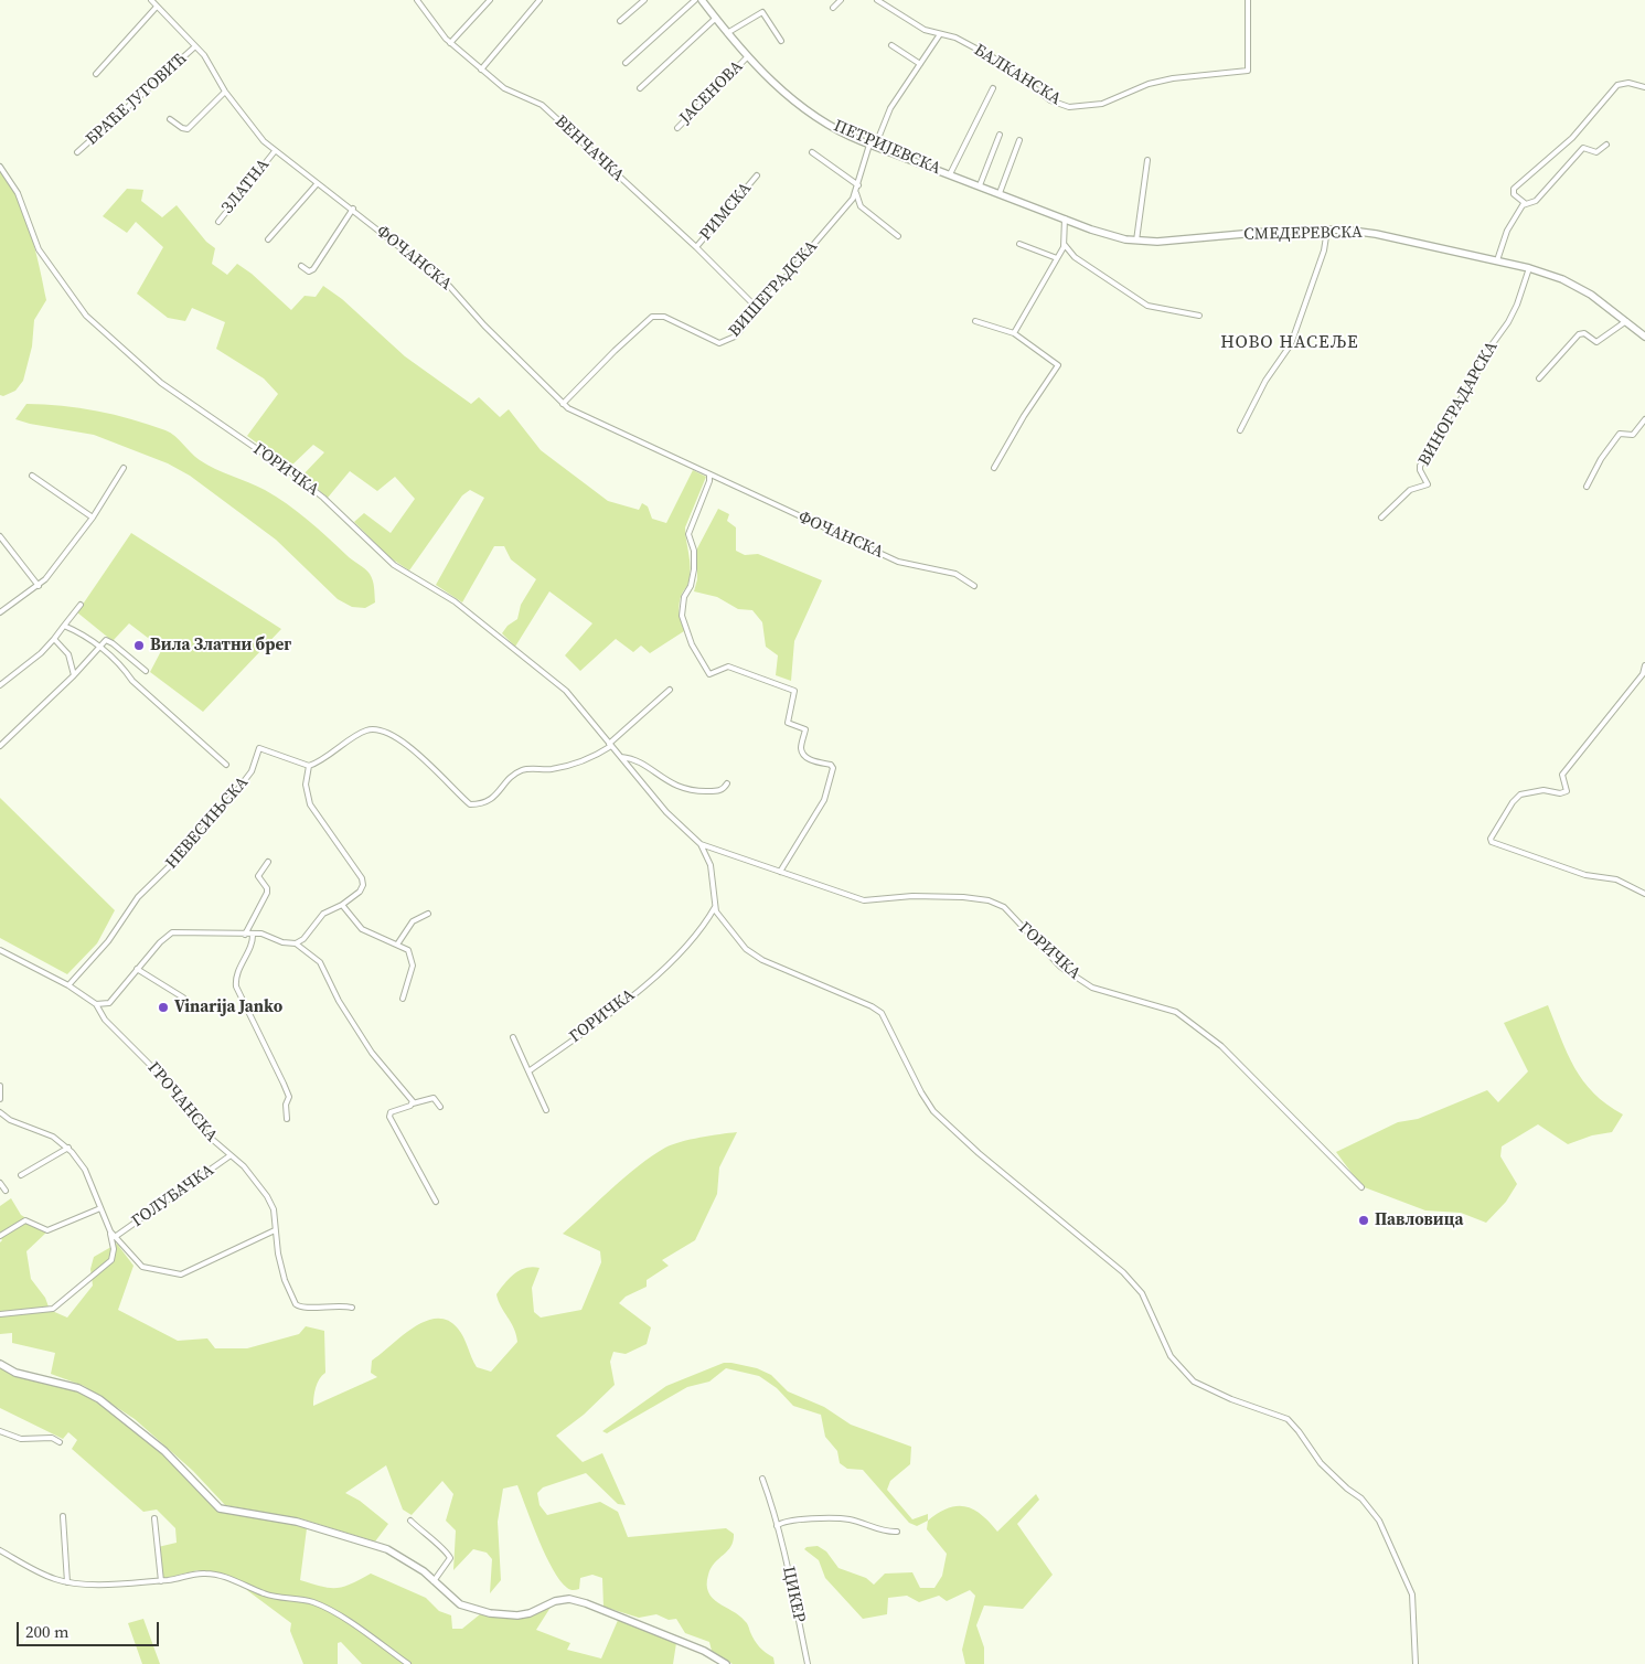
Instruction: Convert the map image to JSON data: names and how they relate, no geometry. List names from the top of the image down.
{
  "streets": {
    "main road": ["ПЕТРИЈЕВСКА", "СМЕДЕРЕВСКА"],
    "street": [
      "БАЛКАНСКА",
      "ЈАСЕНОВА",
      "БРАЋЕ ЈУГОВИЋ",
      "ВЕНЧАЧКА",
      "ЗЛАТНА",
      "РИМСКА",
      "ФОЧАНСКА",
      "ВИШЕГРАДСКА",
      "ВИНОГРАДАРСКА",
      "ГОРИЧКА",
      "НЕВЕСИЊСКА",
      "ГРОЧАНСКА",
      "ГОЛУБАЧКА",
      "ЦИКЕР"
    ]
  },
  "crossings": [
    ["БАЛКАНСКА", "ВИШЕГРАДСКА"],
    ["ЈАСЕНОВА", "ПЕТРИЈЕВСКА"],
    ["БРАЋЕ ЈУГОВИЋ", "ФОЧАНСКА"],
    ["ПЕТРИЈЕВСКА", "СМЕДЕРЕВСКА"],
    ["ПЕТРИЈЕВСКА", "ВИШЕГРАДСКА"],
    ["ВЕНЧАЧКА", "РИМСКА"],
    ["ВЕНЧАЧКА", "ВИШЕГРАДСКА"],
    ["ЗЛАТНА", "ФОЧАНСКА"],
    ["СМЕДЕРЕВСКА", "ВИНОГРАДАРСКА"],
    ["ФОЧАНСКА", "ВИШЕГРАДСКА"],
    ["ГРОЧАНСКА", "ГОЛУБАЧКА"]
  ],
  "districts": ["НОВО НАСЕЉЕ"],
  "places": ["Вила Златни брег", "Vinarija Janko", "Павловица"],
  "scale_bar": "200 m"
}
